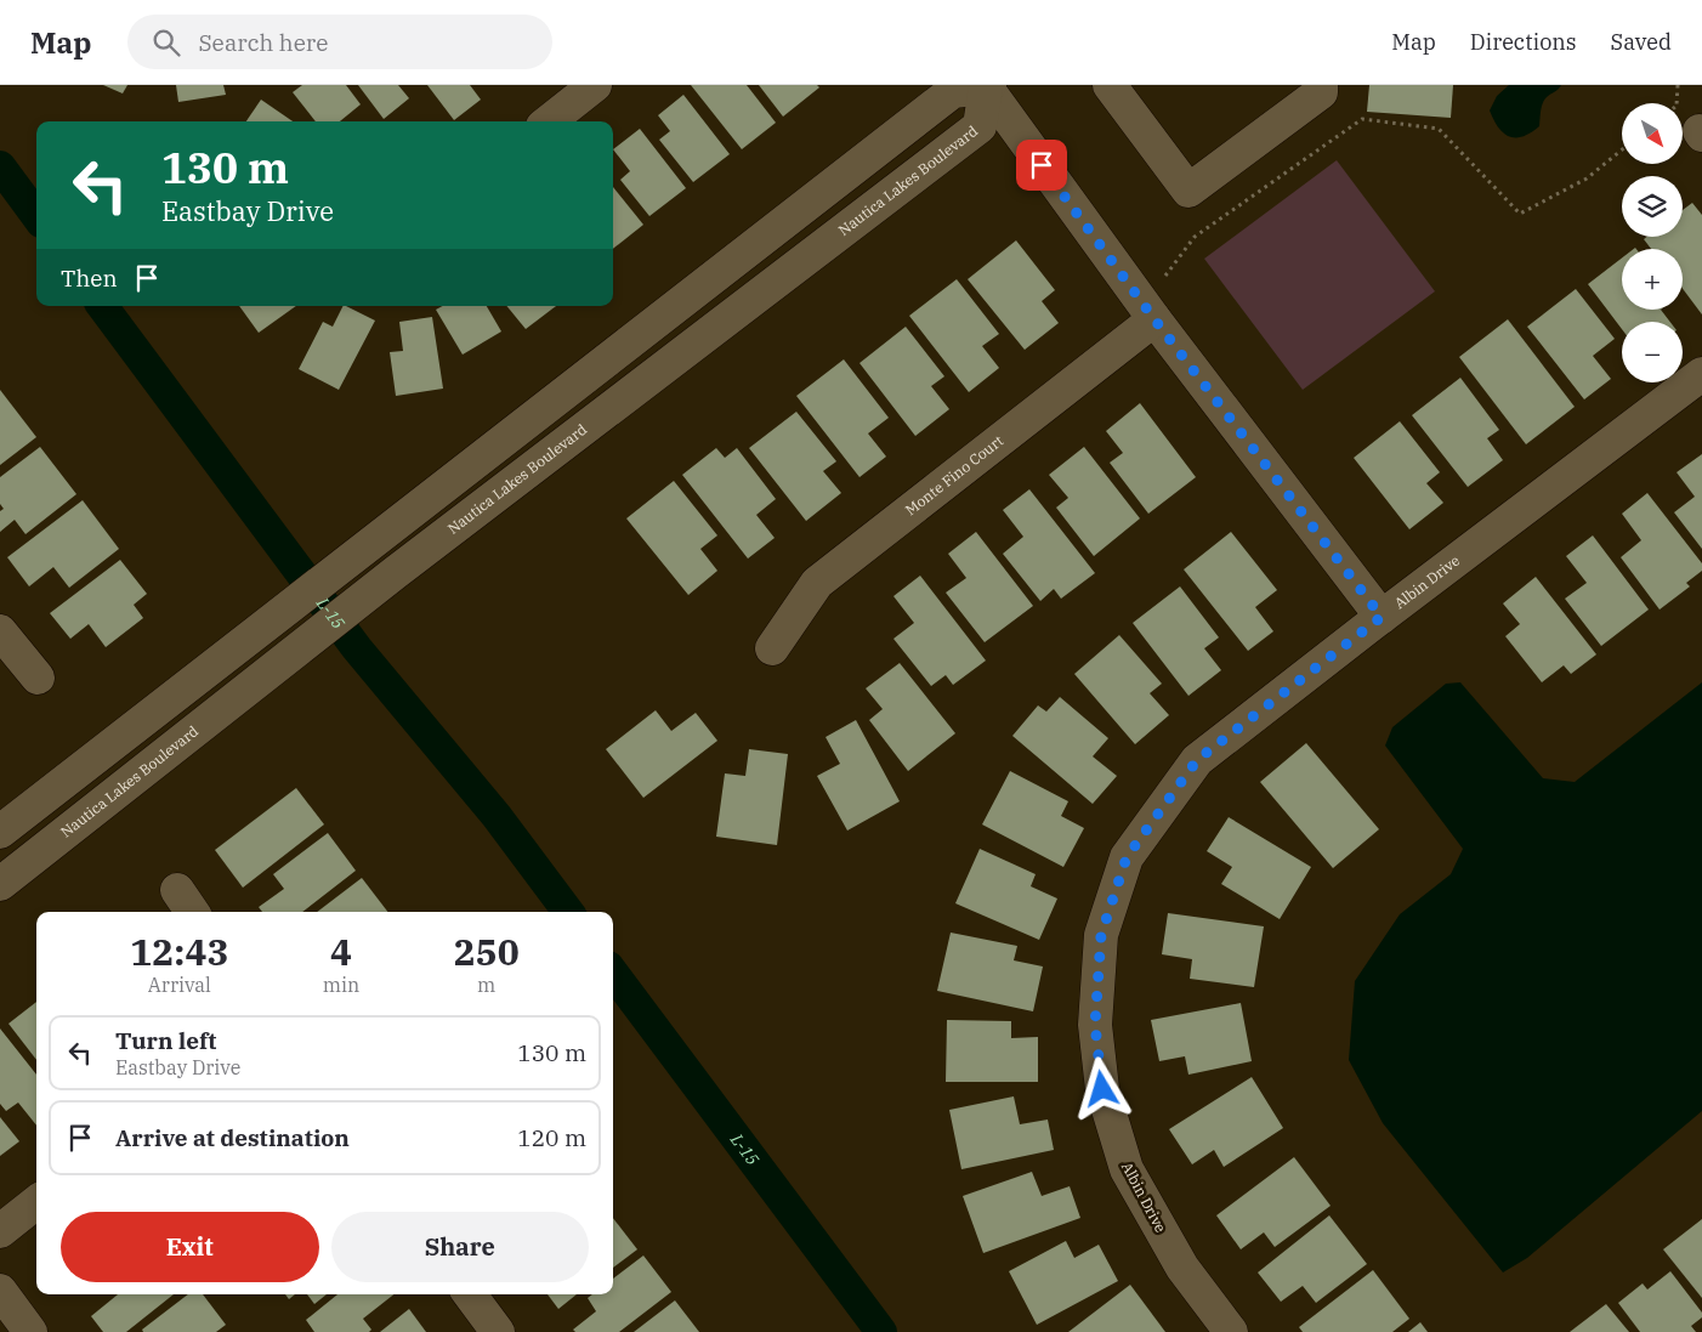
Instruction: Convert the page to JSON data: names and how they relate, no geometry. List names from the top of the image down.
{
  "streets": {
    "street": ["Nautica Lakes Boulevard", "Monte Fino Court", "Albin Drive"]
  },
  "water": ["L-15"],
  "north": "bottom right",
  "page": {
    "header": "Map",
    "search": "Search here",
    "nav": ["Map", "Directions", "Saved"],
    "map_buttons": ["+", "−"],
    "turn": ["130 m", "Eastbay Drive"],
    "then": "Then",
    "eta": [
      "12:43",
      "Arrival",
      "4",
      "min",
      "250",
      "m"
    ],
    "list": [
      {
        "name": "Turn left",
        "note": "Eastbay Drive",
        "value": "130 m"
      },
      {
        "name": "Arrive at destination",
        "value": "120 m"
      }
    ],
    "buttons": ["Exit", "Share"]
  }
}
